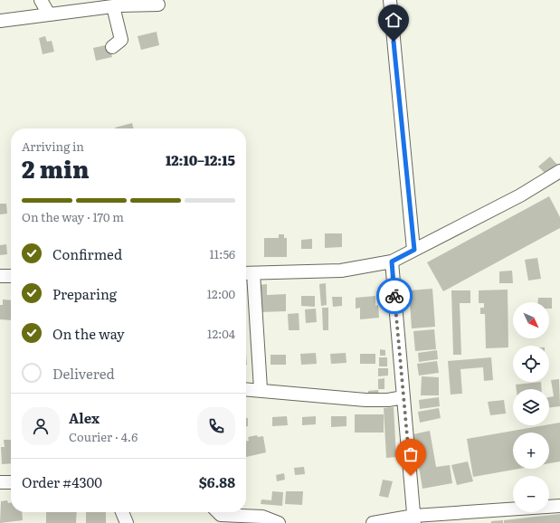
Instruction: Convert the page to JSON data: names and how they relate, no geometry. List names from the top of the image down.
{
  "north": "bottom right",
  "page": {
    "heading": ["2 min", "Arriving in", "12:10–12:15"],
    "panel": [
      "Alex",
      "Courier · 4.6",
      "Order #4300",
      "$6.88"
    ],
    "bar": "On the way · 170 m",
    "list": [
      ["Confirmed", "11:56"],
      ["Preparing", "12:00"],
      ["On the way", "12:04"],
      "Delivered"
    ],
    "map_buttons": ["+", "−"]
  }
}
